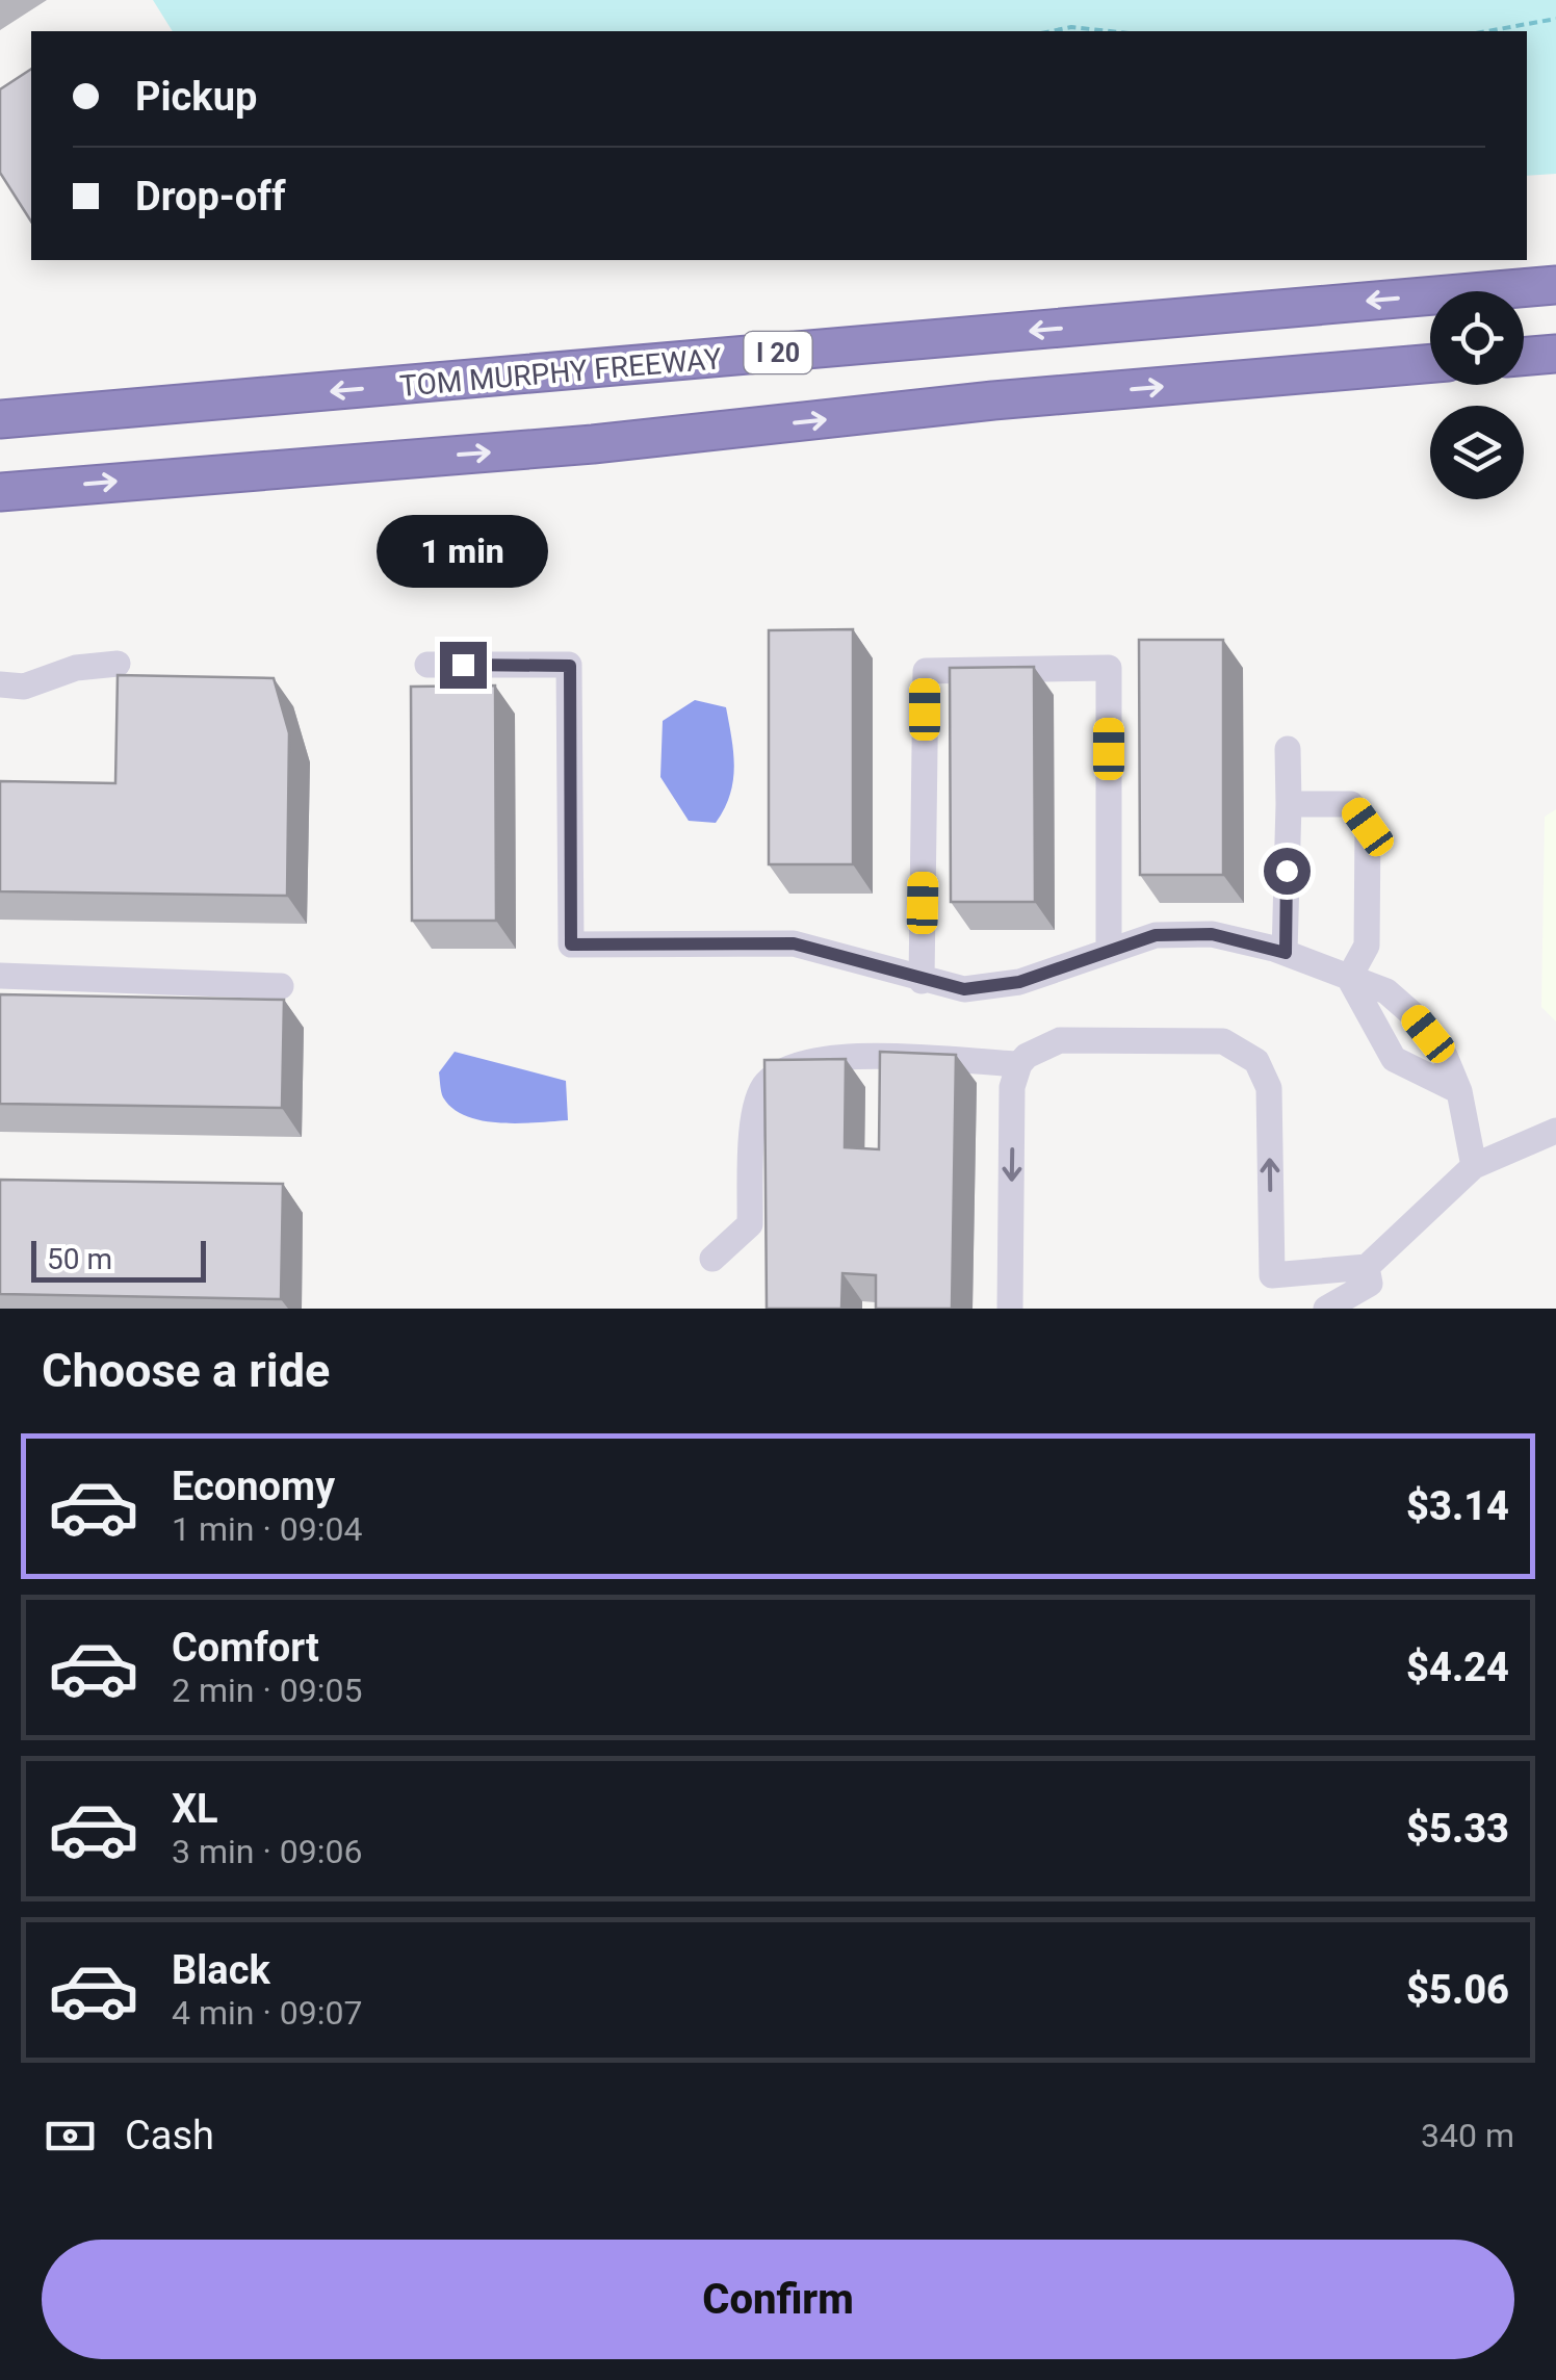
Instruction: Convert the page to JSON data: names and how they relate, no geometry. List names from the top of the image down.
{
  "streets": {
    "highway": ["I 20", "TOM MURPHY FREEWAY"]
  },
  "scale_bar": "50 m",
  "page": {
    "banner": ["Pickup", "Drop-off"],
    "bubble": "1 min",
    "scale": "50 m",
    "heading": "Choose a ride",
    "list": [
      {
        "name": "Economy",
        "note": "1 min · 09:04",
        "value": "$3.14"
      },
      {
        "name": "Comfort",
        "note": "2 min · 09:05",
        "value": "$4.24"
      },
      {
        "name": "XL",
        "note": "3 min · 09:06",
        "value": "$5.33"
      },
      {
        "name": "Black",
        "note": "4 min · 09:07",
        "value": "$5.06"
      }
    ],
    "pay": ["Cash", "340 m"],
    "buttons": "Confirm"
  }
}
